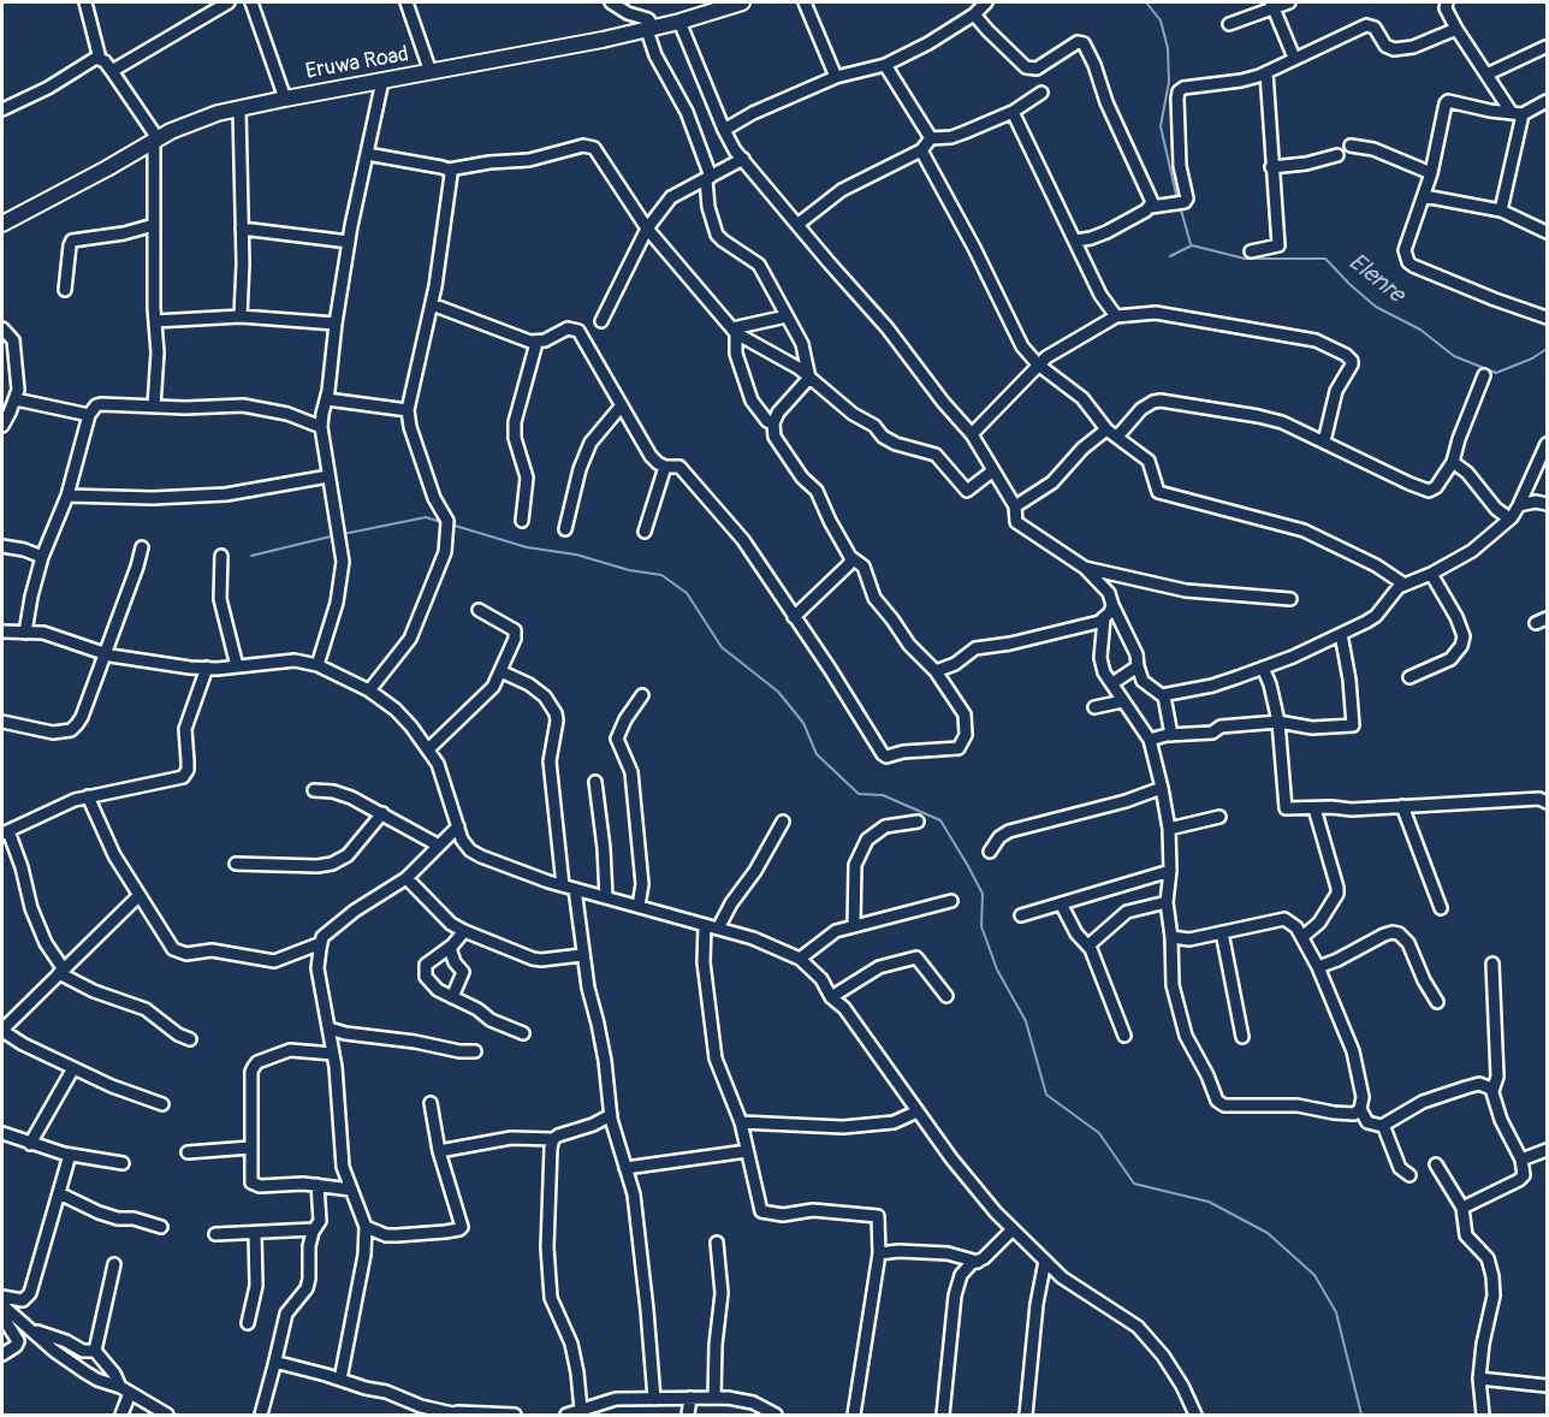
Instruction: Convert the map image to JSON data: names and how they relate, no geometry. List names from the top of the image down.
{
  "streets": {
    "main road": ["Eruwa Road"]
  },
  "water": ["Elenre"]
}
